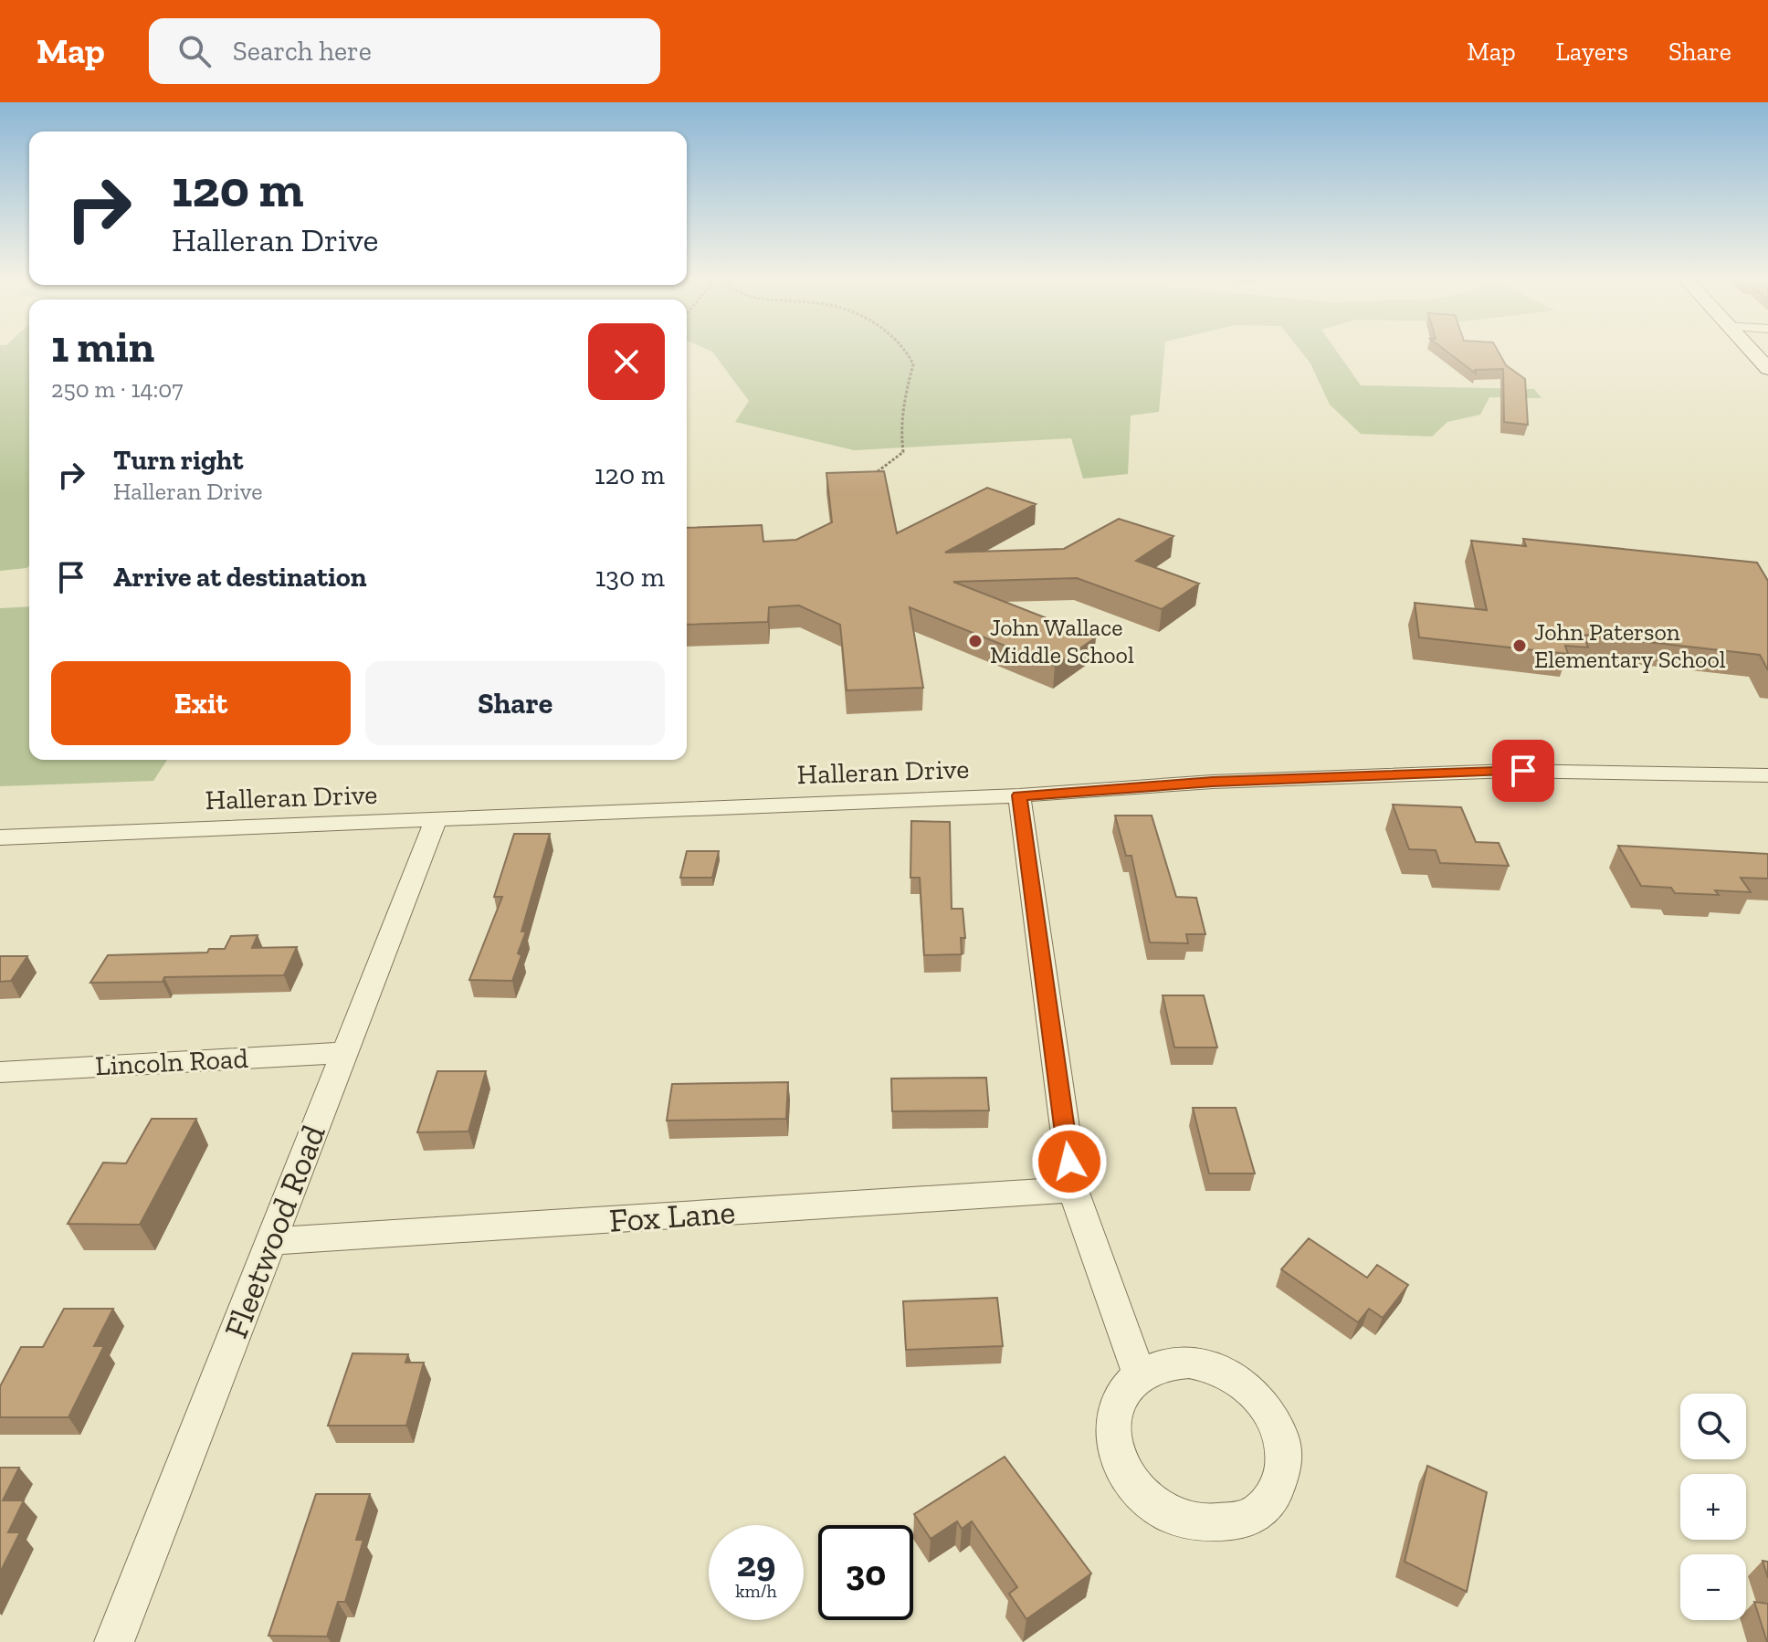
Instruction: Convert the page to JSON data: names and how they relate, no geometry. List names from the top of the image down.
{
  "streets": {
    "street": [
      "Halleran Drive",
      "Lincoln Road",
      "Fox Lane",
      "Fleetwood Road"
    ]
  },
  "crossings": [
    ["Halleran Drive", "Fleetwood Road"],
    ["Lincoln Road", "Fleetwood Road"],
    ["Fox Lane", "Fleetwood Road"]
  ],
  "places": ["John Wallace Middle School", "John Paterson Elementary School"],
  "page": {
    "header": "Map",
    "search": "Search here",
    "nav": ["Map", "Layers", "Share"],
    "turn": ["120 m", "Halleran Drive"],
    "heading": ["1 min", "250 m · 14:07"],
    "list": [
      {
        "name": "Turn right",
        "note": "Halleran Drive",
        "value": "120 m"
      },
      {
        "name": "Arrive at destination",
        "value": "130 m"
      }
    ],
    "buttons": ["Exit", "Share"],
    "map_buttons": ["+", "−"],
    "speed": "29 km/h",
    "limit": "30"
  }
}
